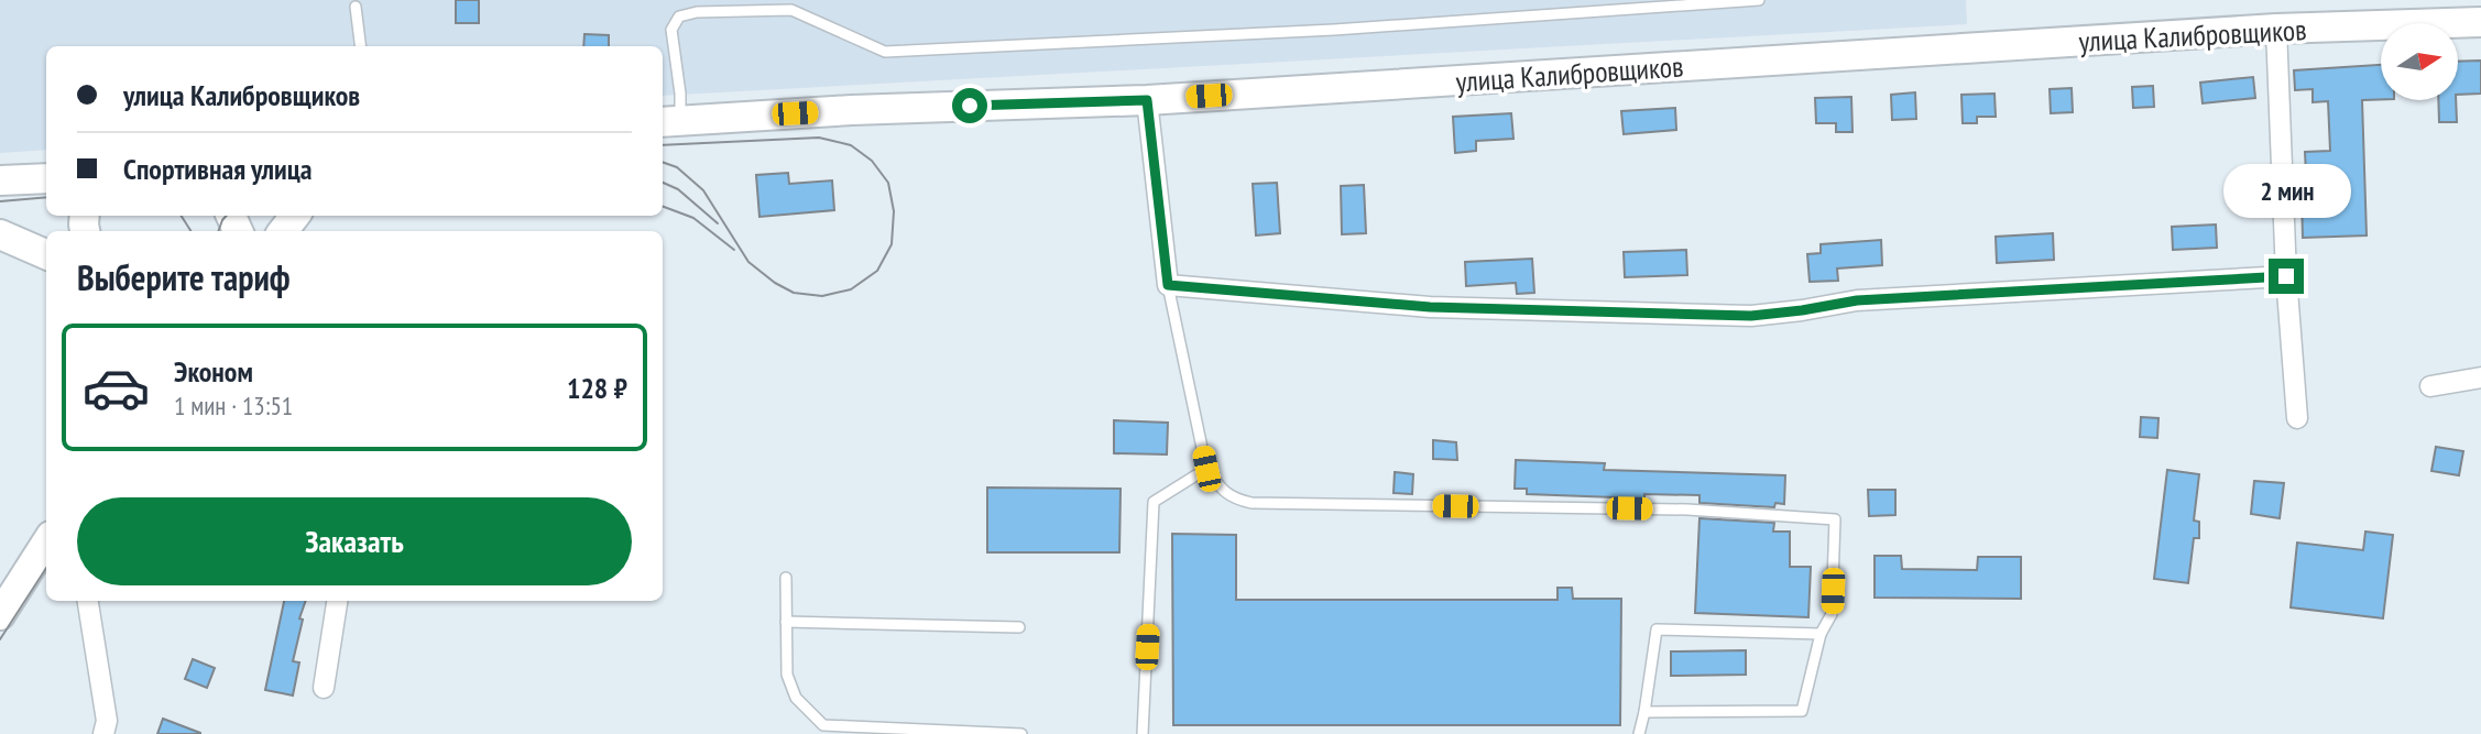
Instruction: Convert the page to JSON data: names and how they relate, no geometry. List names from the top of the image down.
{
  "streets": {
    "street": ["улица Калибровщиков"]
  },
  "north": "right",
  "page": {
    "banner": ["улица Калибровщиков", "Спортивная улица"],
    "bubble": "2 мин",
    "heading": "Выберите тариф",
    "list": [
      {
        "name": "Эконом",
        "note": "1 мин · 13:51",
        "value": "128 ₽"
      }
    ],
    "buttons": "Заказать"
  }
}
